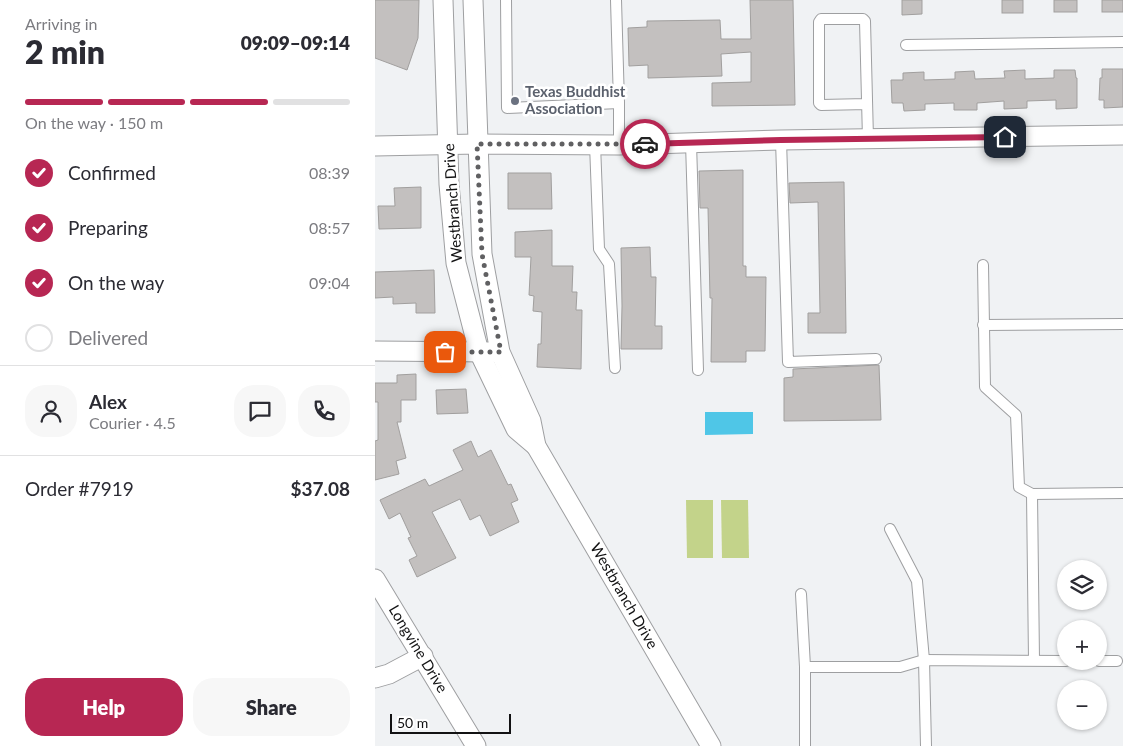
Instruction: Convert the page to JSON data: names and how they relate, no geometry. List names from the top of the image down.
{
  "streets": {
    "street": ["Westbranch Drive", "Longvine Drive"]
  },
  "places": ["Texas Buddhist Association"],
  "scale_bar": "50 m",
  "page": {
    "heading": ["2 min", "Arriving in", "09:09–09:14"],
    "panel": [
      "Alex",
      "Courier · 4.5",
      "Order #7919",
      "$37.08"
    ],
    "bar": "On the way · 150 m",
    "list": [
      ["Confirmed", "08:39"],
      ["Preparing", "08:57"],
      ["On the way", "09:04"],
      "Delivered"
    ],
    "map_buttons": ["+", "−"],
    "buttons": ["Help", "Share"],
    "scale": "50 m"
  }
}
